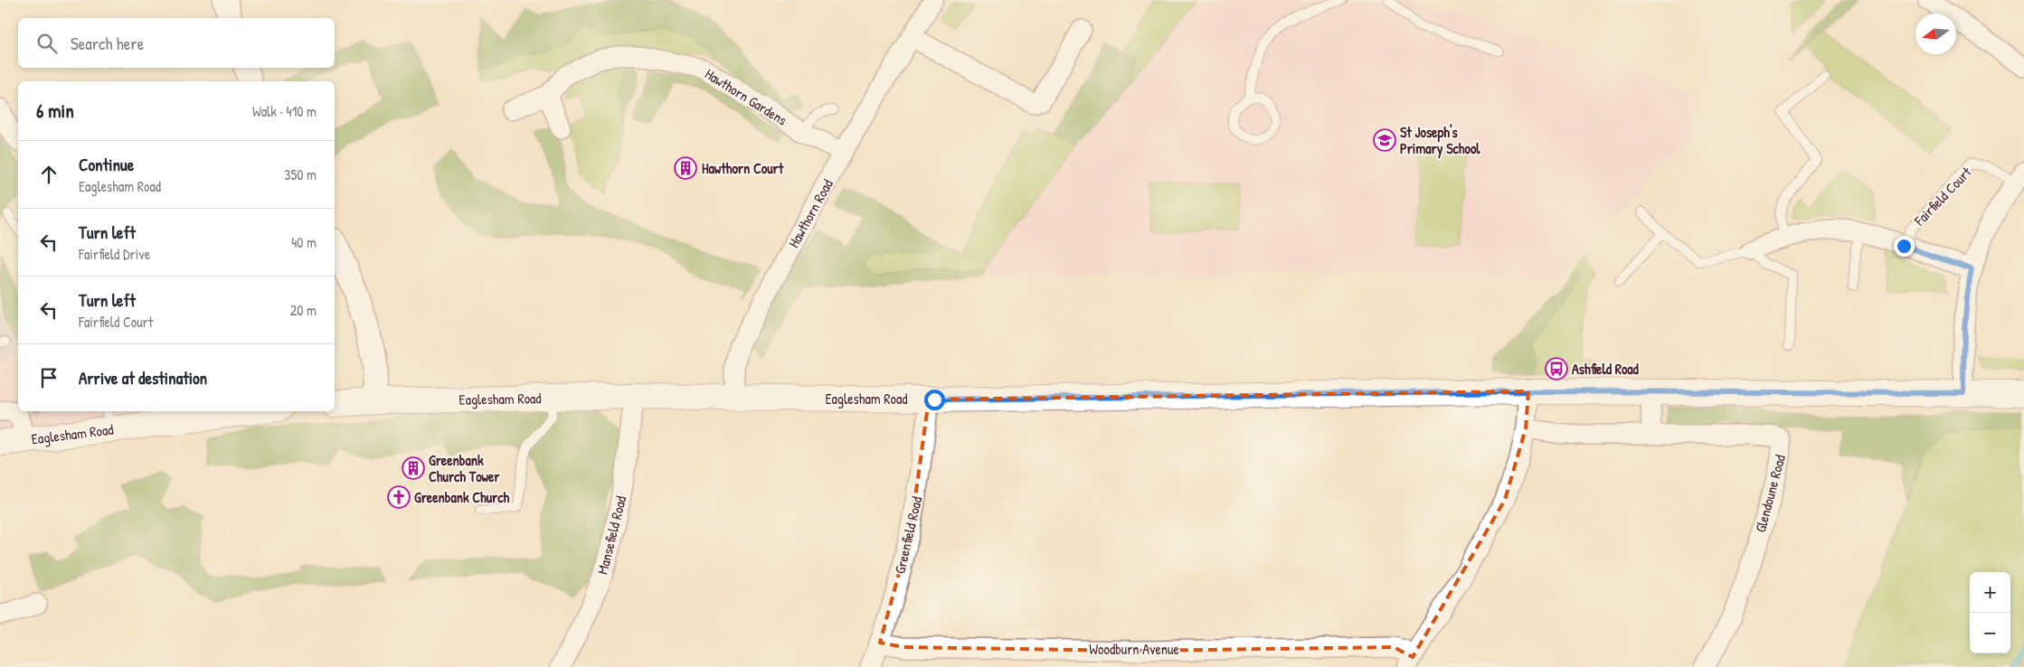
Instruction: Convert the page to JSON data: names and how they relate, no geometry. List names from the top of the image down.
{
  "streets": {
    "main road": ["Eaglesham Road"],
    "street": [
      "Hawthorn Gardens",
      "Hawthorn Road",
      "Glendoune Road",
      "Mansefield Road",
      "Greenfield Road",
      "Woodburn Avenue"
    ],
    "lane": ["Fairfield Court"]
  },
  "crossings": [
    ["Hawthorn Gardens", "Hawthorn Road"],
    ["Hawthorn Road", "Eaglesham Road"],
    ["Eaglesham Road", "Mansefield Road"],
    ["Eaglesham Road", "Greenfield Road"],
    ["Greenfield Road", "Woodburn Avenue"]
  ],
  "places": {
    "school or university": ["St Joseph's Primary School"],
    "building": ["Hawthorn Court", "Greenbank Church Tower"],
    "bus stop": ["Ashfield Road"],
    "church": ["Greenbank Church"]
  },
  "north": "left",
  "page": {
    "search": "Search here",
    "heading": ["6 min", "Walk · 410 m"],
    "list": [
      ["Continue", "Eaglesham Road", "350 m"],
      ["Turn left", "Fairfield Drive", "40 m"],
      ["Turn left", "Fairfield Court", "20 m"],
      "Arrive at destination"
    ],
    "map_buttons": ["+", "−"]
  }
}
